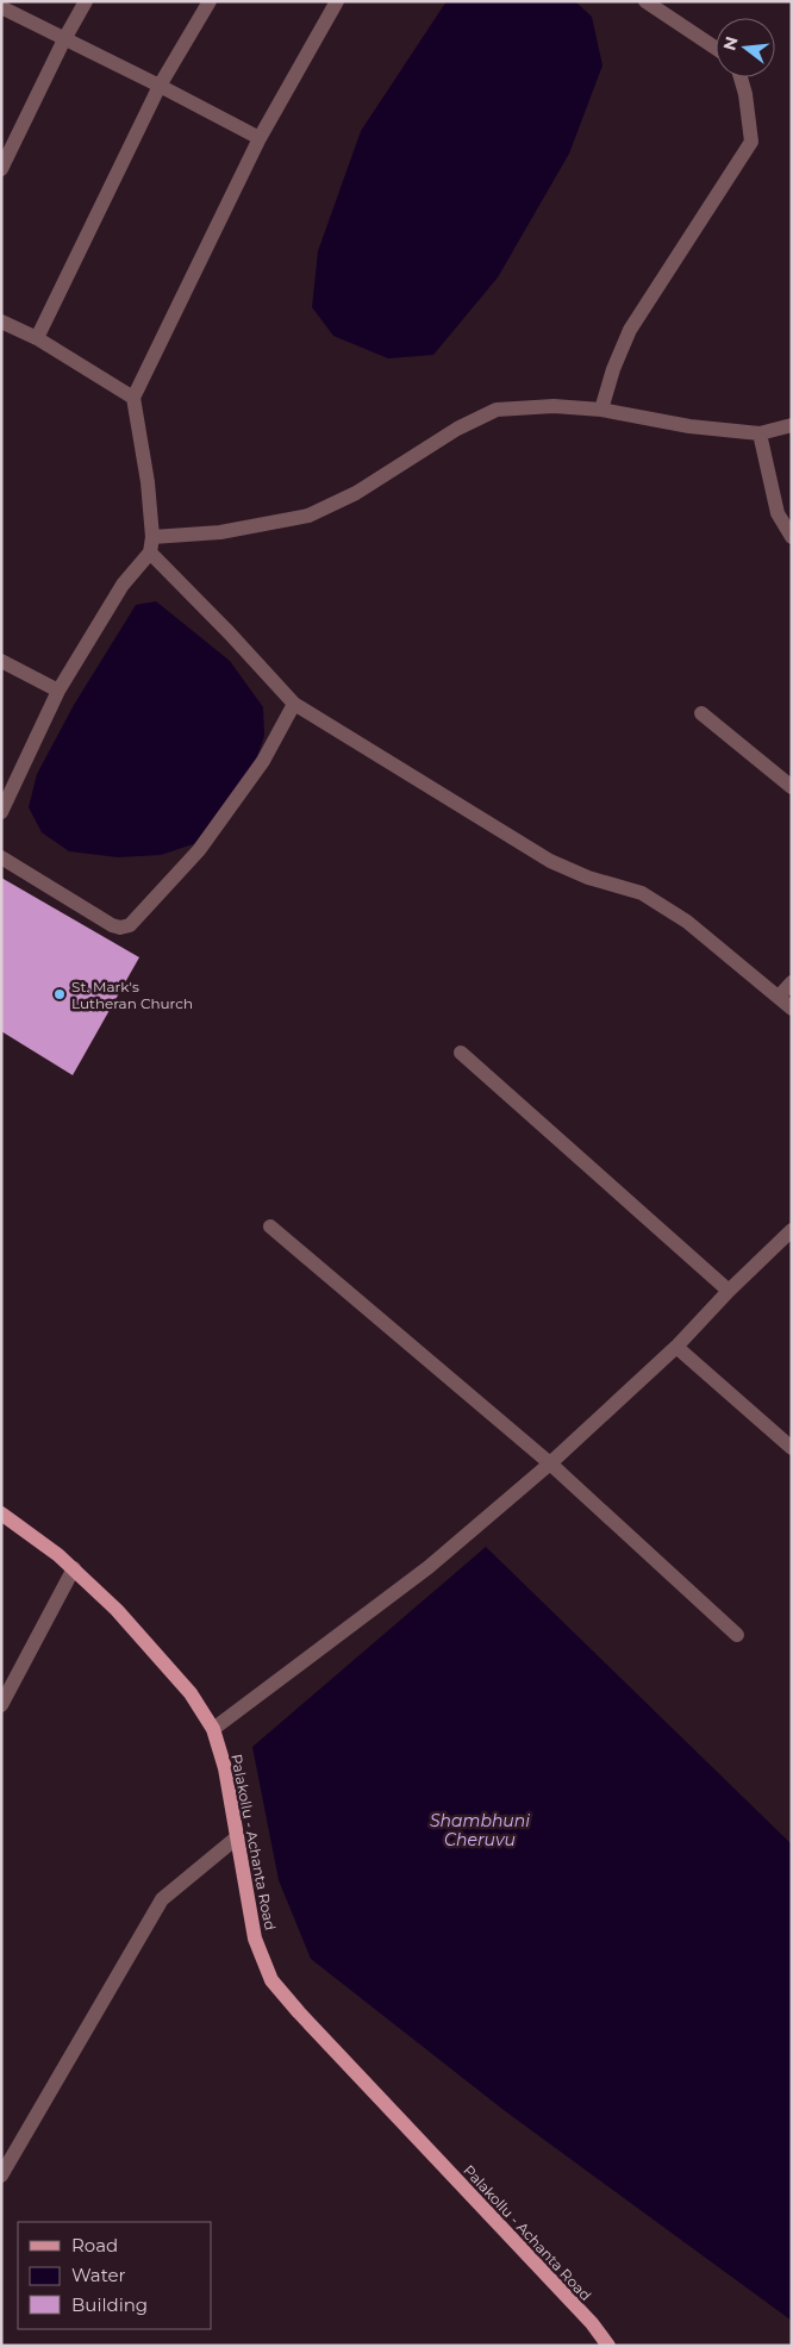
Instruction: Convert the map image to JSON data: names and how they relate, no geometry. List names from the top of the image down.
{
  "streets": {
    "main road": ["Palakollu - Achanta Road"]
  },
  "water": ["Shambhuni Cheruvu"],
  "places": ["St. Mark's Lutheran Church"],
  "legend": ["Road", "Water", "Building"],
  "north": "left"
}
